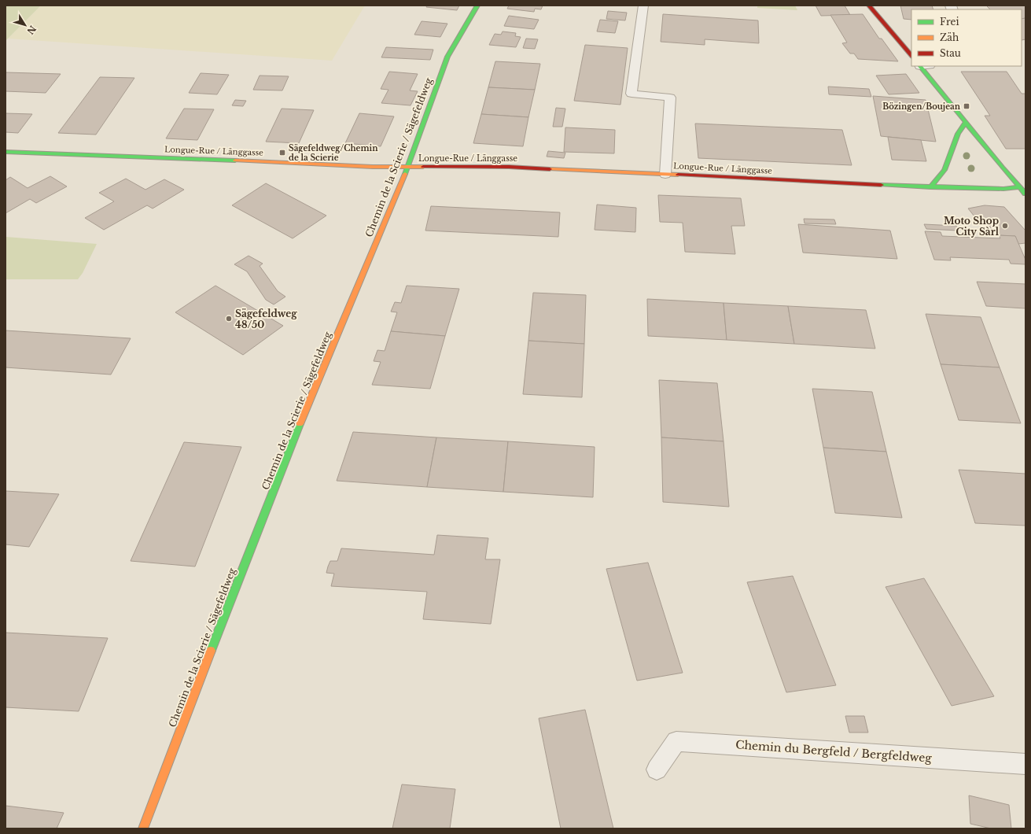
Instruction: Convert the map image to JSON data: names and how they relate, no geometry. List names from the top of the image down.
{
  "streets": {
    "street": ["Longue-Rue / Länggasse", "Chemin de la Scierie / Sägefeldweg"],
    "lane": ["Chemin du Bergfeld / Bergfeldweg"]
  },
  "crossings": [
    ["Longue-Rue / Länggasse", "Chemin de la Scierie / Sägefeldweg"]
  ],
  "places": {
    "transit": ["Bözingen/Boujean", "Sägefeldweg/Chemin de la Scierie"],
    "other": ["Moto Shop City Sàrl", "Sägefeldweg 48/50"]
  },
  "legend": ["Frei", "Zäh", "Stau"],
  "north": "bottom right"
}
